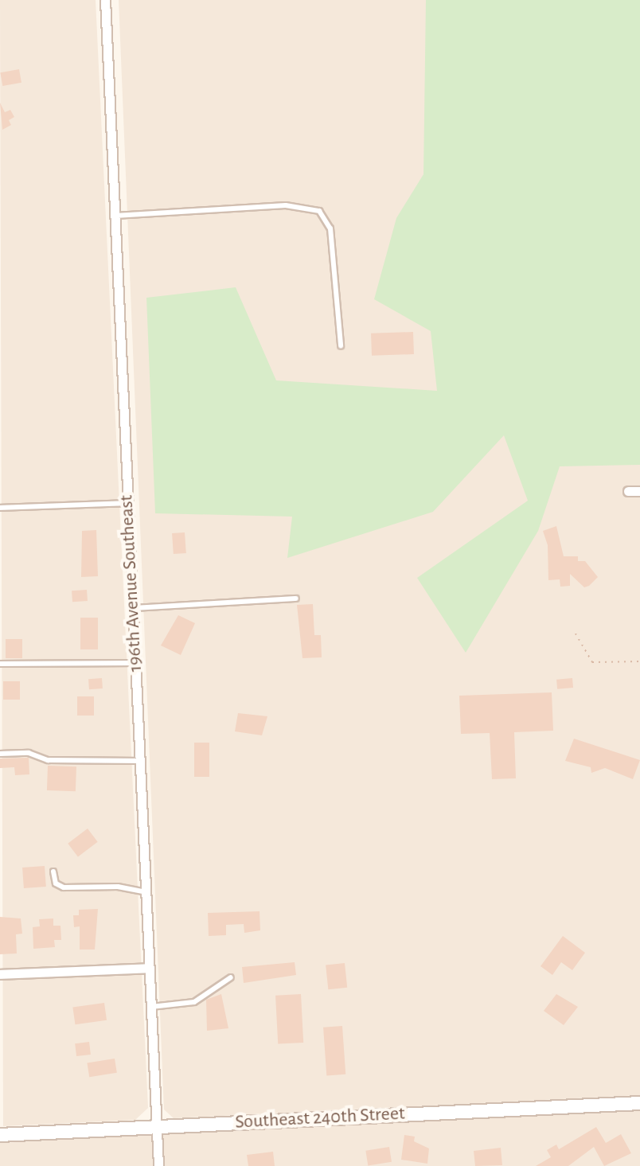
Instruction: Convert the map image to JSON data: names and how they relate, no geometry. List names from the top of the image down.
{
  "streets": {
    "main road": ["Southeast 240th Street"],
    "street": ["196th Avenue Southeast"]
  },
  "crossings": [
    ["196th Avenue Southeast", "Southeast 240th Street"]
  ]
}
